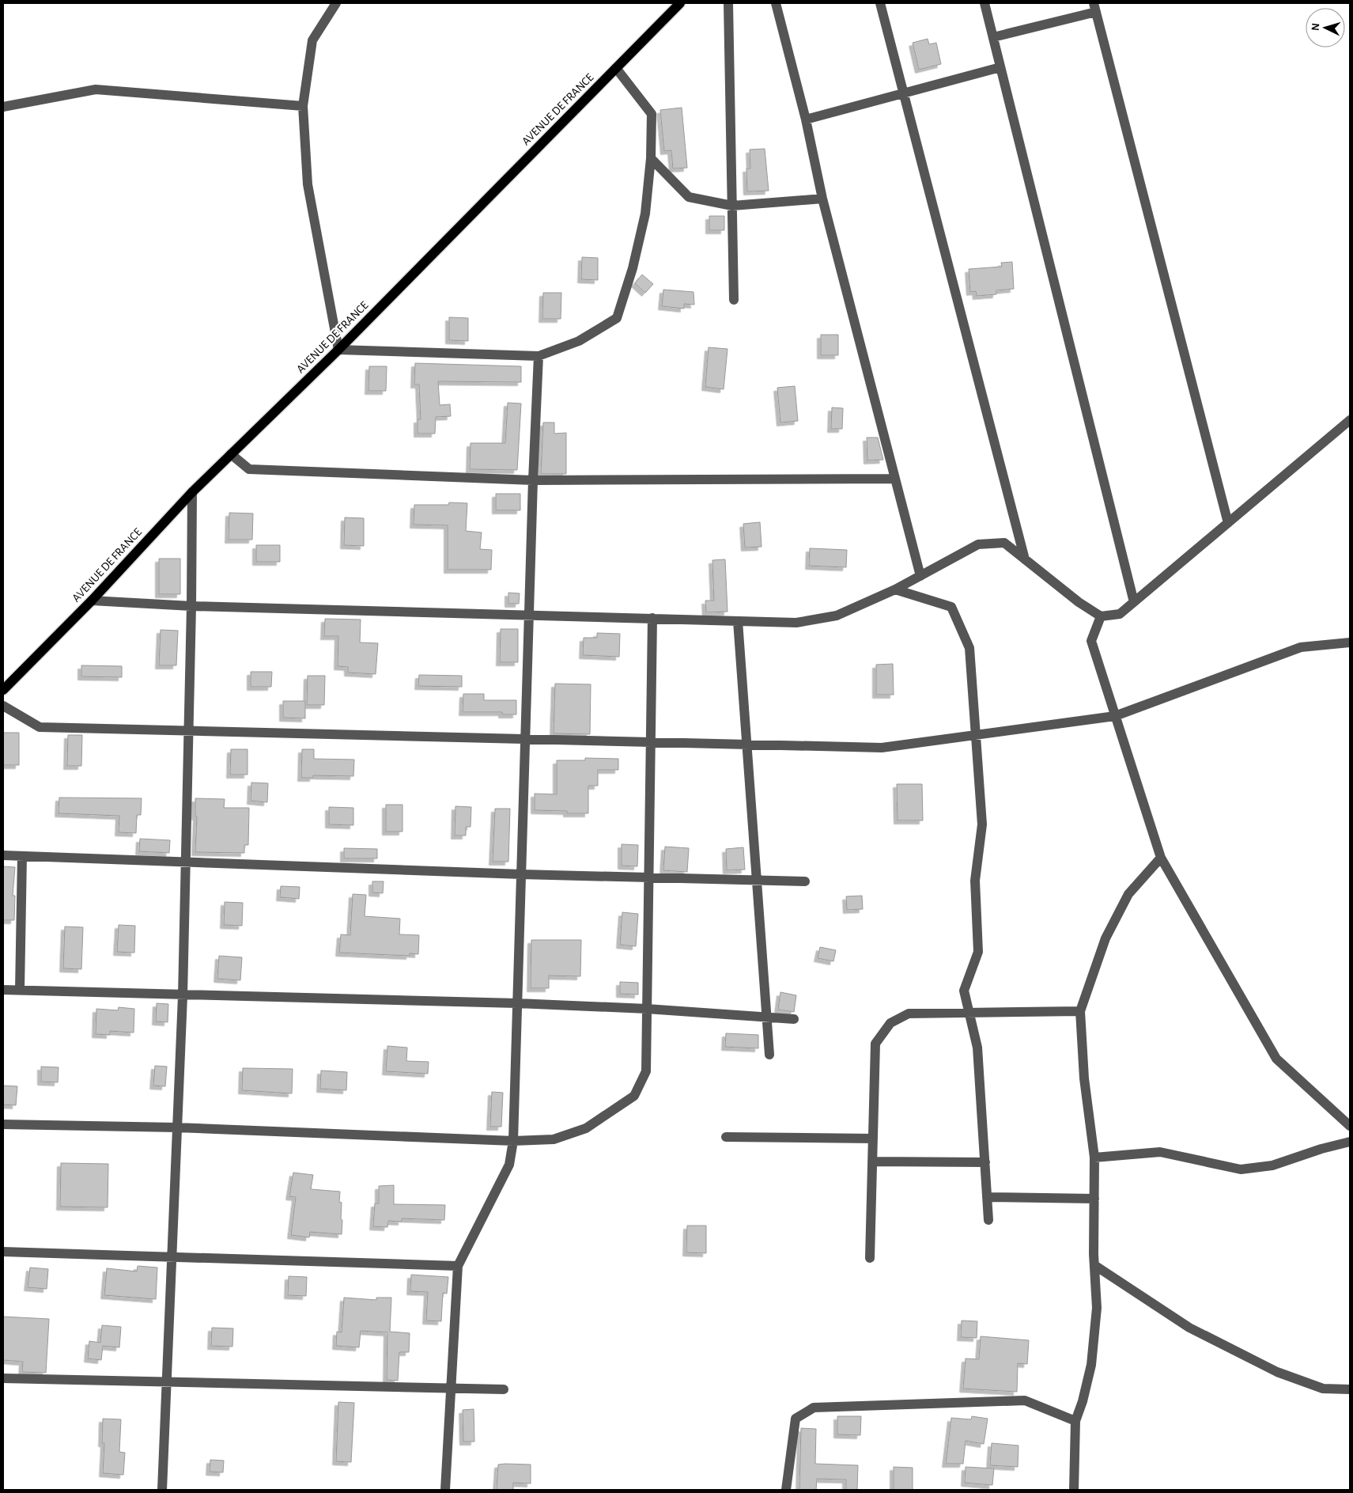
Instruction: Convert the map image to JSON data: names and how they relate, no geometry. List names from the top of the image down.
{
  "streets": {
    "main road": ["AVENUE DE FRANCE"]
  },
  "north": "left"
}
